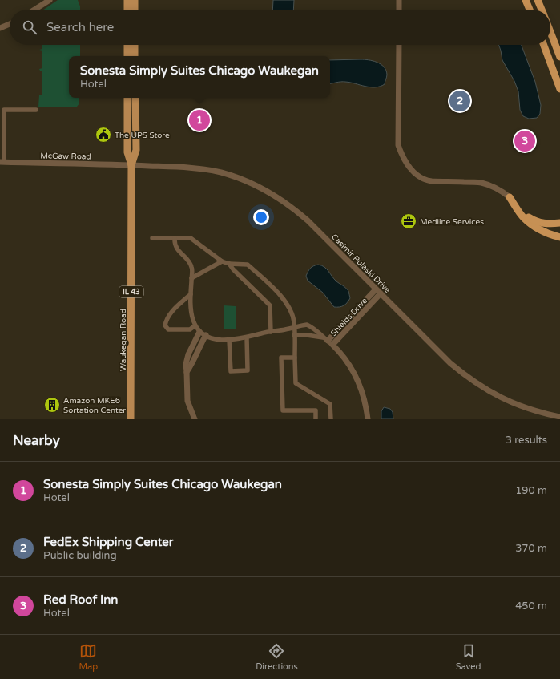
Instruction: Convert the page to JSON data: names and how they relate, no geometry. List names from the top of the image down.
{
  "streets": {
    "main road": ["IL 43", "Waukegan Road"],
    "street": ["McGaw Road", "Casimir Pulaski Drive", "Shields Drive"]
  },
  "crossings": [
    ["McGaw Road", "Casimir Pulaski Drive"],
    ["McGaw Road", "Waukegan Road"],
    ["Casimir Pulaski Drive", "Shields Drive"],
    ["Casimir Pulaski Drive", "Waukegan Road"]
  ],
  "places": {
    "public building": ["The UPS Store"],
    "office": ["Medline Services"],
    "building": ["Amazon MKE6 Sortation Center"]
  },
  "page": {
    "search": "Search here",
    "popup": ["Sonesta Simply Suites Chicago Waukegan", "Hotel"],
    "pins": ["2", "1", "3"],
    "heading": ["Nearby", "3 results"],
    "list": [
      {
        "mark": "1",
        "name": "Sonesta Simply Suites Chicago Waukegan",
        "note": "Hotel",
        "value": "190 m"
      },
      {
        "mark": "2",
        "name": "FedEx Shipping Center",
        "note": "Public building",
        "value": "370 m"
      },
      {
        "mark": "3",
        "name": "Red Roof Inn",
        "note": "Hotel",
        "value": "450 m"
      }
    ],
    "nav": ["Map", "Directions", "Saved"]
  }
}
